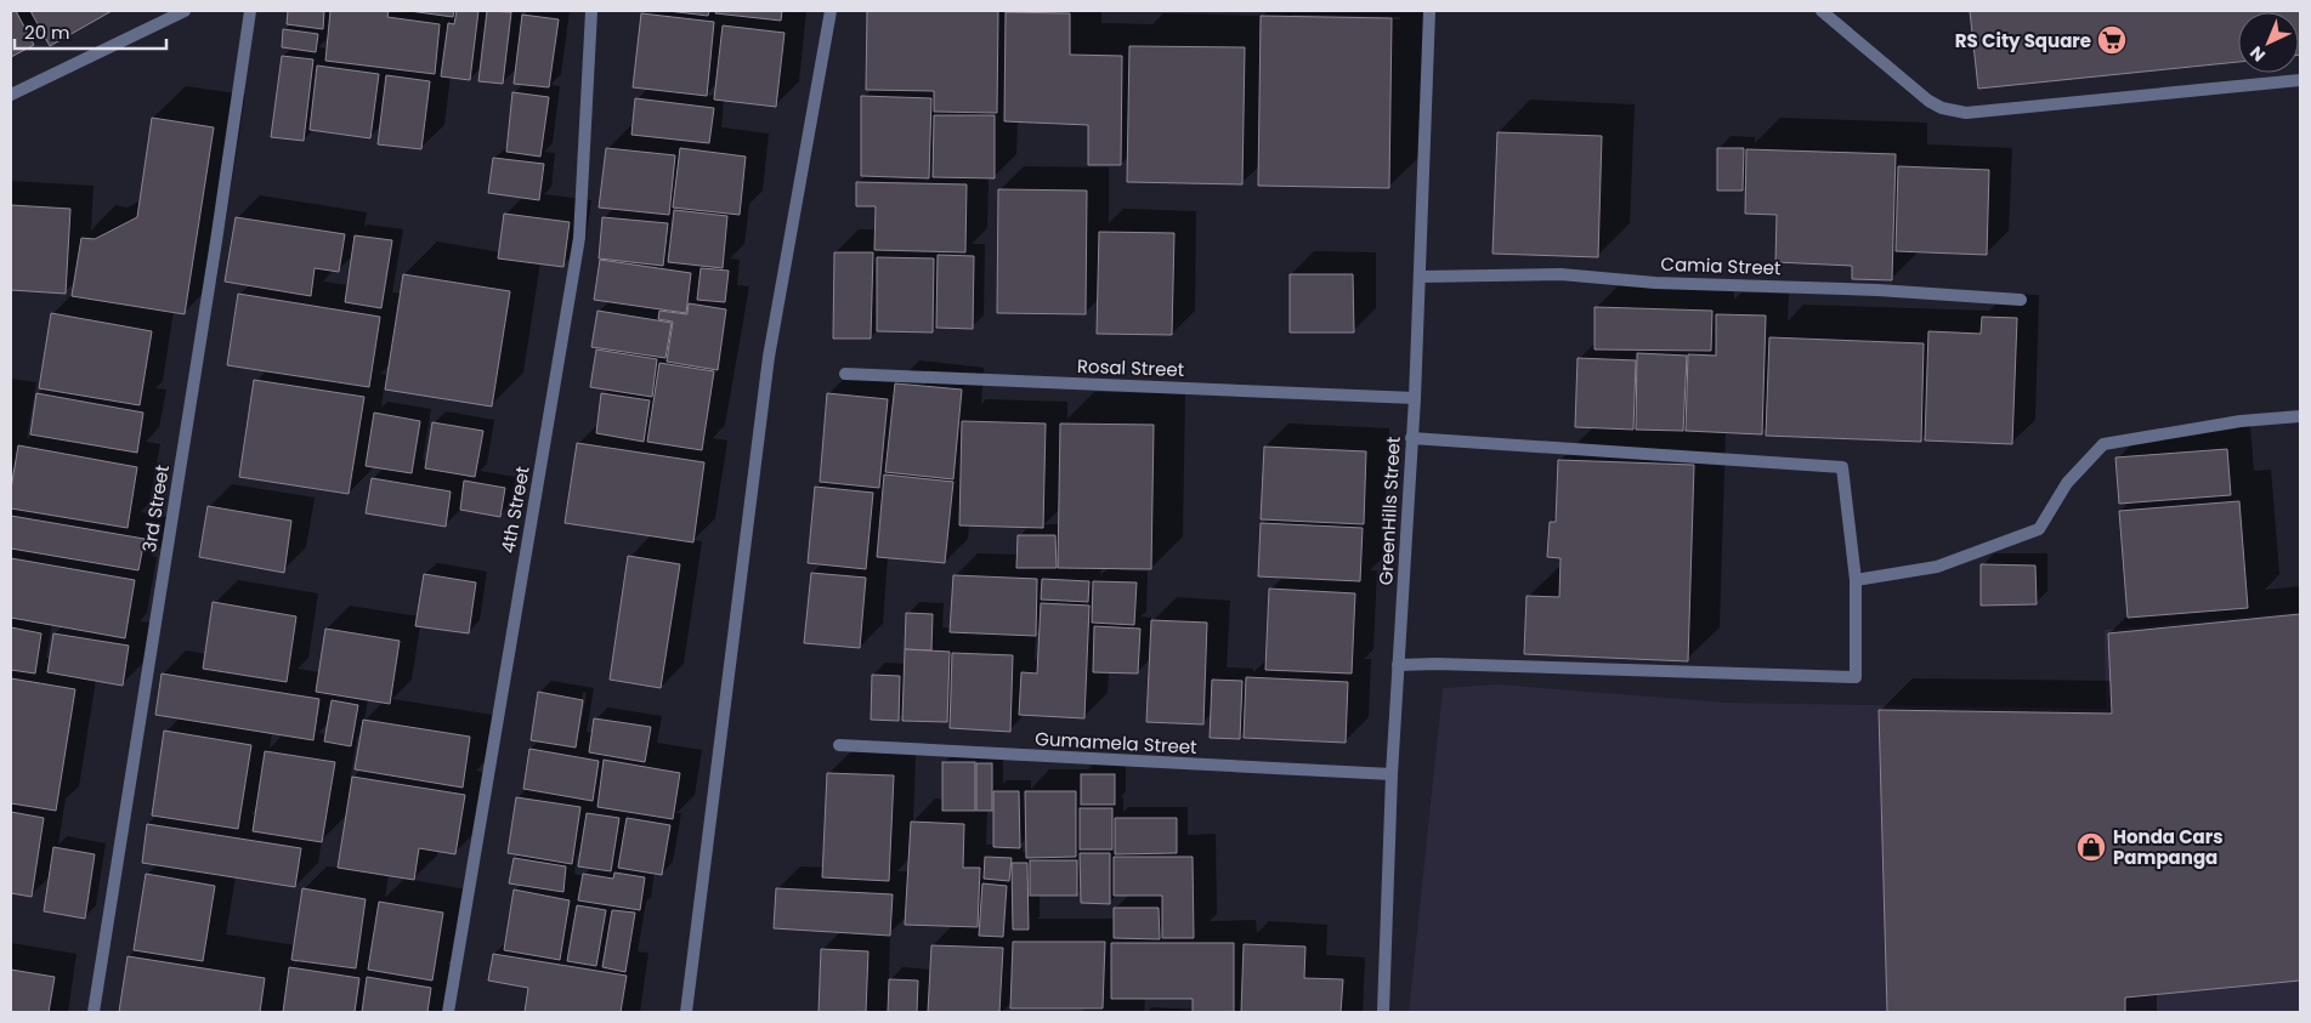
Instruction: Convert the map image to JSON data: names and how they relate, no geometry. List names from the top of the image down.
{
  "streets": {
    "street": [
      "Camia Street",
      "Rosal Street",
      "3rd Street",
      "4th Street",
      "GreenHills Street",
      "Gumamela Street"
    ]
  },
  "crossings": [
    ["Camia Street", "GreenHills Street"],
    ["Rosal Street", "GreenHills Street"],
    ["GreenHills Street", "Gumamela Street"]
  ],
  "places": {
    "supermarket": ["RS City Square"],
    "shop": ["Honda Cars Pampanga"]
  },
  "scale_bar": "20 m",
  "north": "bottom left"
}
